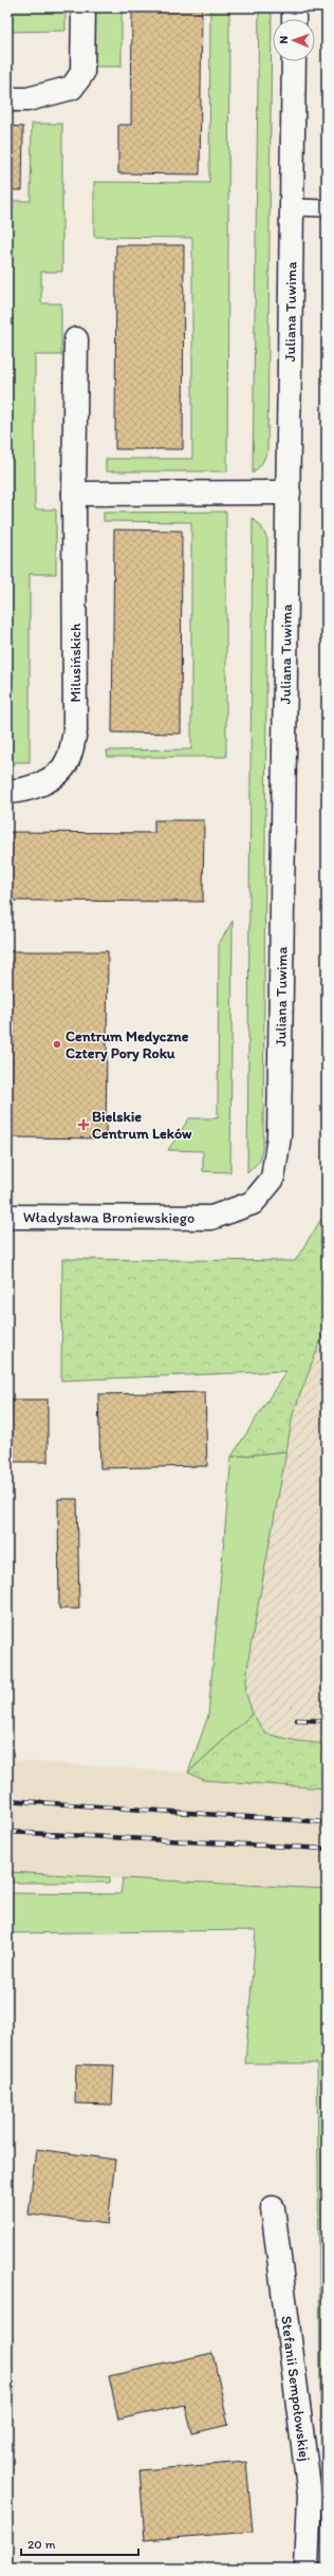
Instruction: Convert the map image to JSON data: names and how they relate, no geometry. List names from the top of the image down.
{
  "streets": {
    "street": [
      "Juliana Tuwima",
      "Milusińskich",
      "Władysława Broniewskiego",
      "Stefanii Sempołowskiej"
    ]
  },
  "crossings": [
    ["Juliana Tuwima", "Władysława Broniewskiego"]
  ],
  "places": {
    "other": ["Centrum Medyczne Cztery Pory Roku"],
    "health": ["Bielskie Centrum Leków"]
  },
  "scale_bar": "20 m",
  "north": "left"
}
